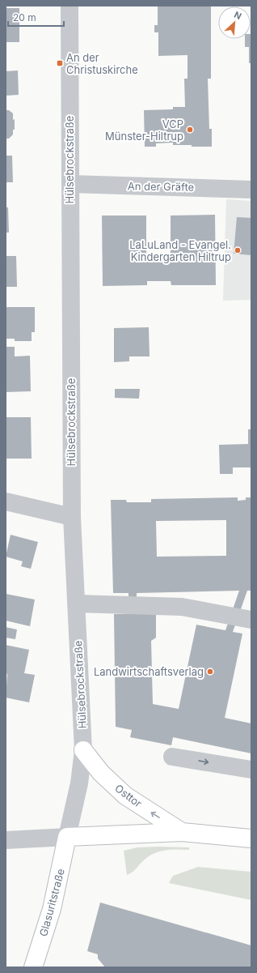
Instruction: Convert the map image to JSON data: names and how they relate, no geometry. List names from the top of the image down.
{
  "streets": {
    "main road": ["Osttor", "Glasuritstraße"],
    "street": ["Hülsebrockstraße", "An der Gräfte"]
  },
  "crossings": [
    ["Hülsebrockstraße", "An der Gräfte"],
    ["Hülsebrockstraße", "Osttor"],
    ["Hülsebrockstraße", "Glasuritstraße"],
    ["Osttor", "Glasuritstraße"]
  ],
  "one_way": ["Osttor"],
  "places": {
    "transit": ["An der Christuskirche"],
    "other": ["VCP Münster-Hiltrup", "LaLuLand - Evangel. Kindergarten Hiltrup", "Landwirtschaftsverlag"]
  },
  "scale_bar": "20 m",
  "north": "top right"
}
